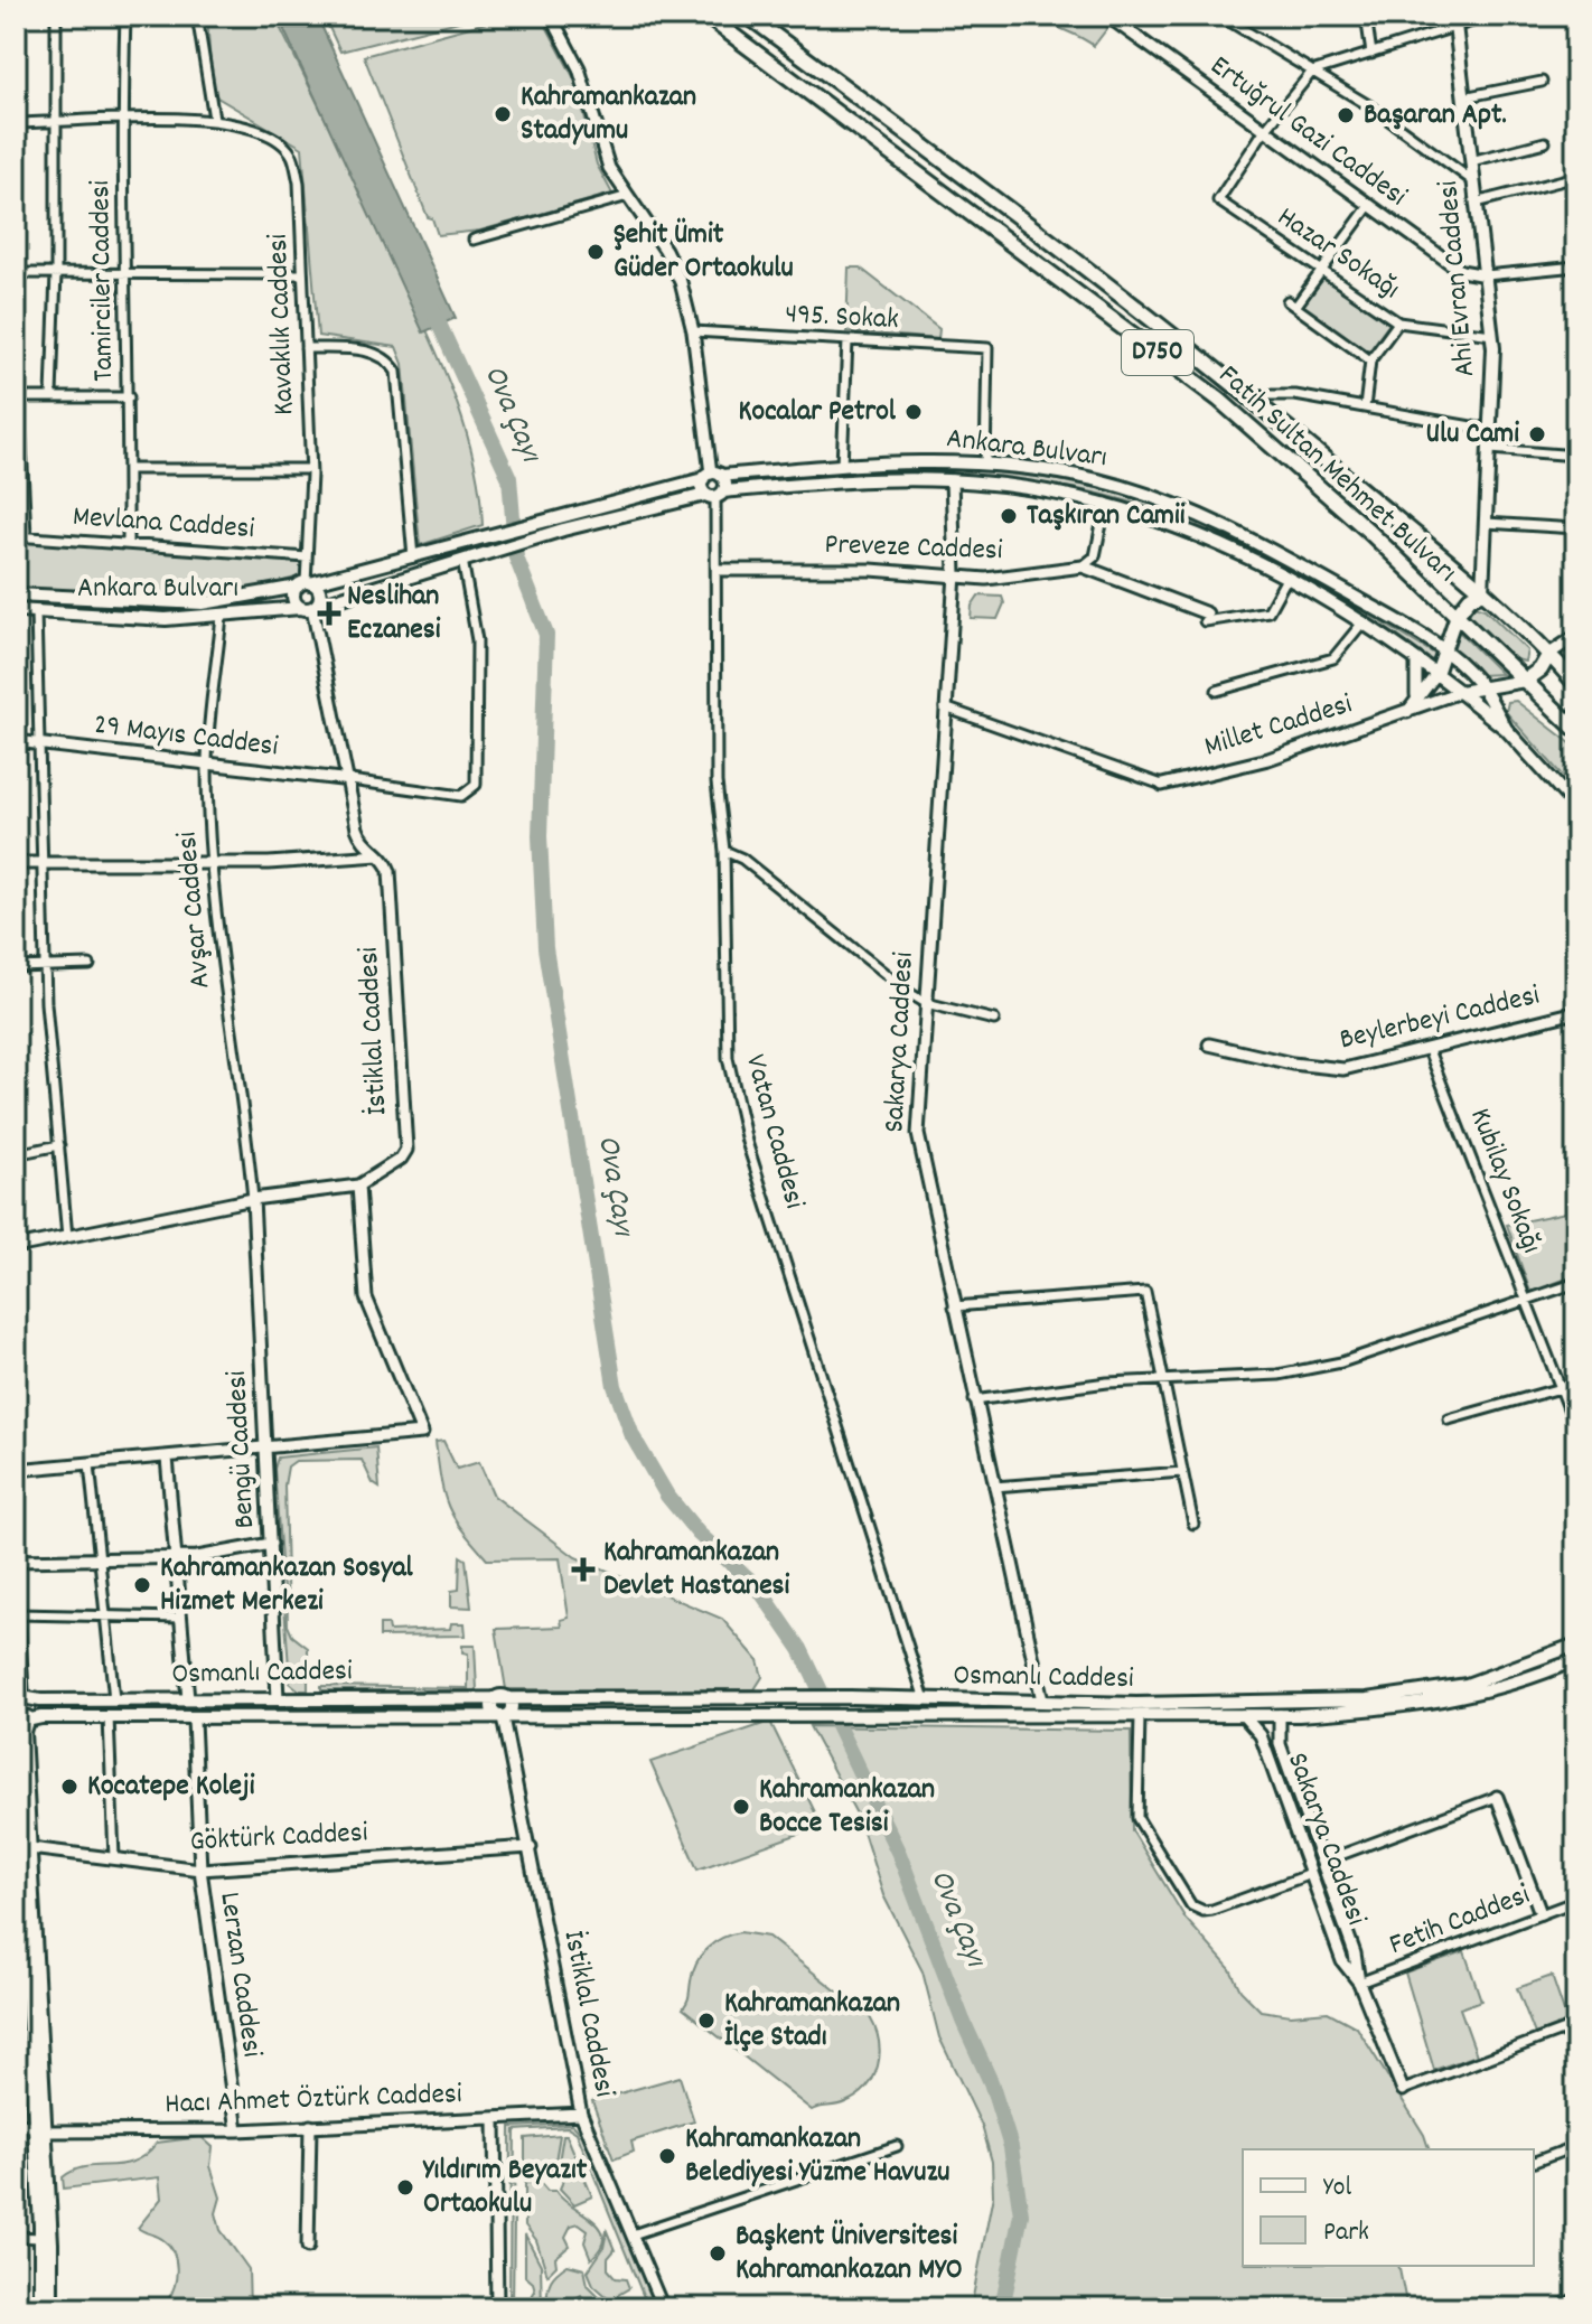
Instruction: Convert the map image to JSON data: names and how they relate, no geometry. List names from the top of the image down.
{
  "streets": {
    "highway": ["D750", "Fatih Sultan Mehmet Bulvarı"],
    "main road": ["Ahi Evran Caddesi", "Ankara Bulvarı", "Osmanlı Caddesi"],
    "street": [
      "Ertuğrul Gazi Caddesi",
      "Hazar Sokağı",
      "Tamirciler Caddesi",
      "495. Sokak",
      "Kavaklık Caddesi",
      "Mevlana Caddesi",
      "Preveze Caddesi",
      "Millet Caddesi",
      "29 Mayıs Caddesi",
      "Avşar Caddesi",
      "Beylerbeyi Caddesi",
      "İstiklal Caddesi",
      "Sakarya Caddesi",
      "Vatan Caddesi",
      "Kubilay Sokağı",
      "Bengü Caddesi",
      "Göktürk Caddesi",
      "Fetih Caddesi",
      "Lerzan Caddesi",
      "Hacı Ahmet Öztürk Caddesi"
    ]
  },
  "crossings": [
    ["Ertuğrul Gazi Caddesi", "Hazar Sokağı"],
    ["Ertuğrul Gazi Caddesi", "Ahi Evran Caddesi"],
    ["Hazar Sokağı", "Ahi Evran Caddesi"],
    ["Ahi Evran Caddesi", "Fatih Sultan Mehmet Bulvarı"],
    ["Tamirciler Caddesi", "Mevlana Caddesi"],
    ["495. Sokak", "Ankara Bulvarı"],
    ["Kavaklık Caddesi", "Ankara Bulvarı"],
    ["Kavaklık Caddesi", "Mevlana Caddesi"],
    ["Ankara Bulvarı", "Millet Caddesi"],
    ["Ankara Bulvarı", "Avşar Caddesi"],
    ["Ankara Bulvarı", "İstiklal Caddesi"],
    ["Ankara Bulvarı", "Sakarya Caddesi"],
    ["Ankara Bulvarı", "Vatan Caddesi"],
    ["Preveze Caddesi", "Sakarya Caddesi"],
    ["Preveze Caddesi", "Vatan Caddesi"],
    ["29 Mayıs Caddesi", "Avşar Caddesi"],
    ["29 Mayıs Caddesi", "İstiklal Caddesi"],
    ["Avşar Caddesi", "Bengü Caddesi"],
    ["Beylerbeyi Caddesi", "Kubilay Sokağı"],
    ["İstiklal Caddesi", "Osmanlı Caddesi"],
    ["İstiklal Caddesi", "Göktürk Caddesi"],
    ["İstiklal Caddesi", "Hacı Ahmet Öztürk Caddesi"],
    ["Sakarya Caddesi", "Osmanlı Caddesi"],
    ["Sakarya Caddesi", "Fetih Caddesi"],
    ["Vatan Caddesi", "Osmanlı Caddesi"],
    ["Bengü Caddesi", "Osmanlı Caddesi"],
    ["Osmanlı Caddesi", "Lerzan Caddesi"],
    ["Göktürk Caddesi", "Lerzan Caddesi"],
    ["Lerzan Caddesi", "Hacı Ahmet Öztürk Caddesi"]
  ],
  "water": ["Ova Çayı"],
  "places": {
    "other": [
      "Kahramankazan Stadyumu",
      "Başaran Apt.",
      "Şehit Ümit Güder Ortaokulu",
      "Kocalar Petrol",
      "Ulu Cami",
      "Taşkıran Camii",
      "Kahramankazan Sosyal Hizmet Merkezi",
      "Kocatepe Koleji",
      "Kahramankazan Bocce Tesisi",
      "Kahramankazan İlçe Stadı",
      "Kahramankazan Belediyesi Yüzme Havuzu",
      "Yıldırım Beyazıt Ortaokulu",
      "Başkent Üniversitesi Kahramankazan MYO"
    ],
    "health": ["Neslihan Eczanesi", "Kahramankazan Devlet Hastanesi"]
  },
  "legend": ["Yol", "Park"]
}
